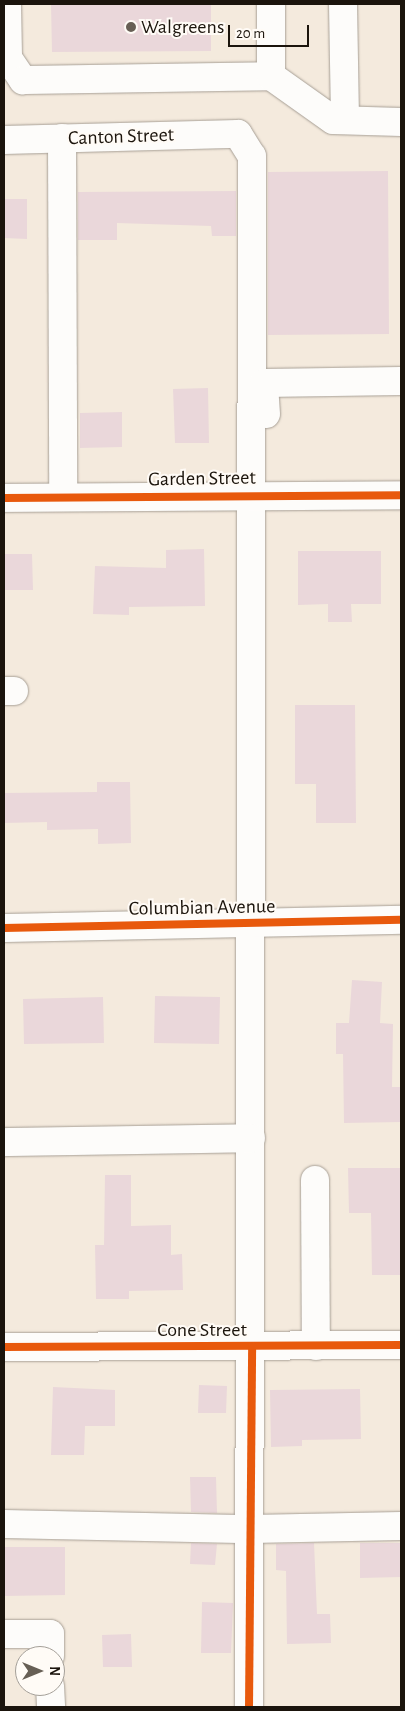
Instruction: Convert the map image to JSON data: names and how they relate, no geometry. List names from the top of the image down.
{
  "streets": {
    "street": [
      "Canton Street",
      "Garden Street",
      "Columbian Avenue",
      "Cone Street"
    ]
  },
  "crossings": [
    ["Canton Street", "Garden Street"]
  ],
  "places": ["Walgreens"],
  "scale_bar": "20 m",
  "north": "right"
}
